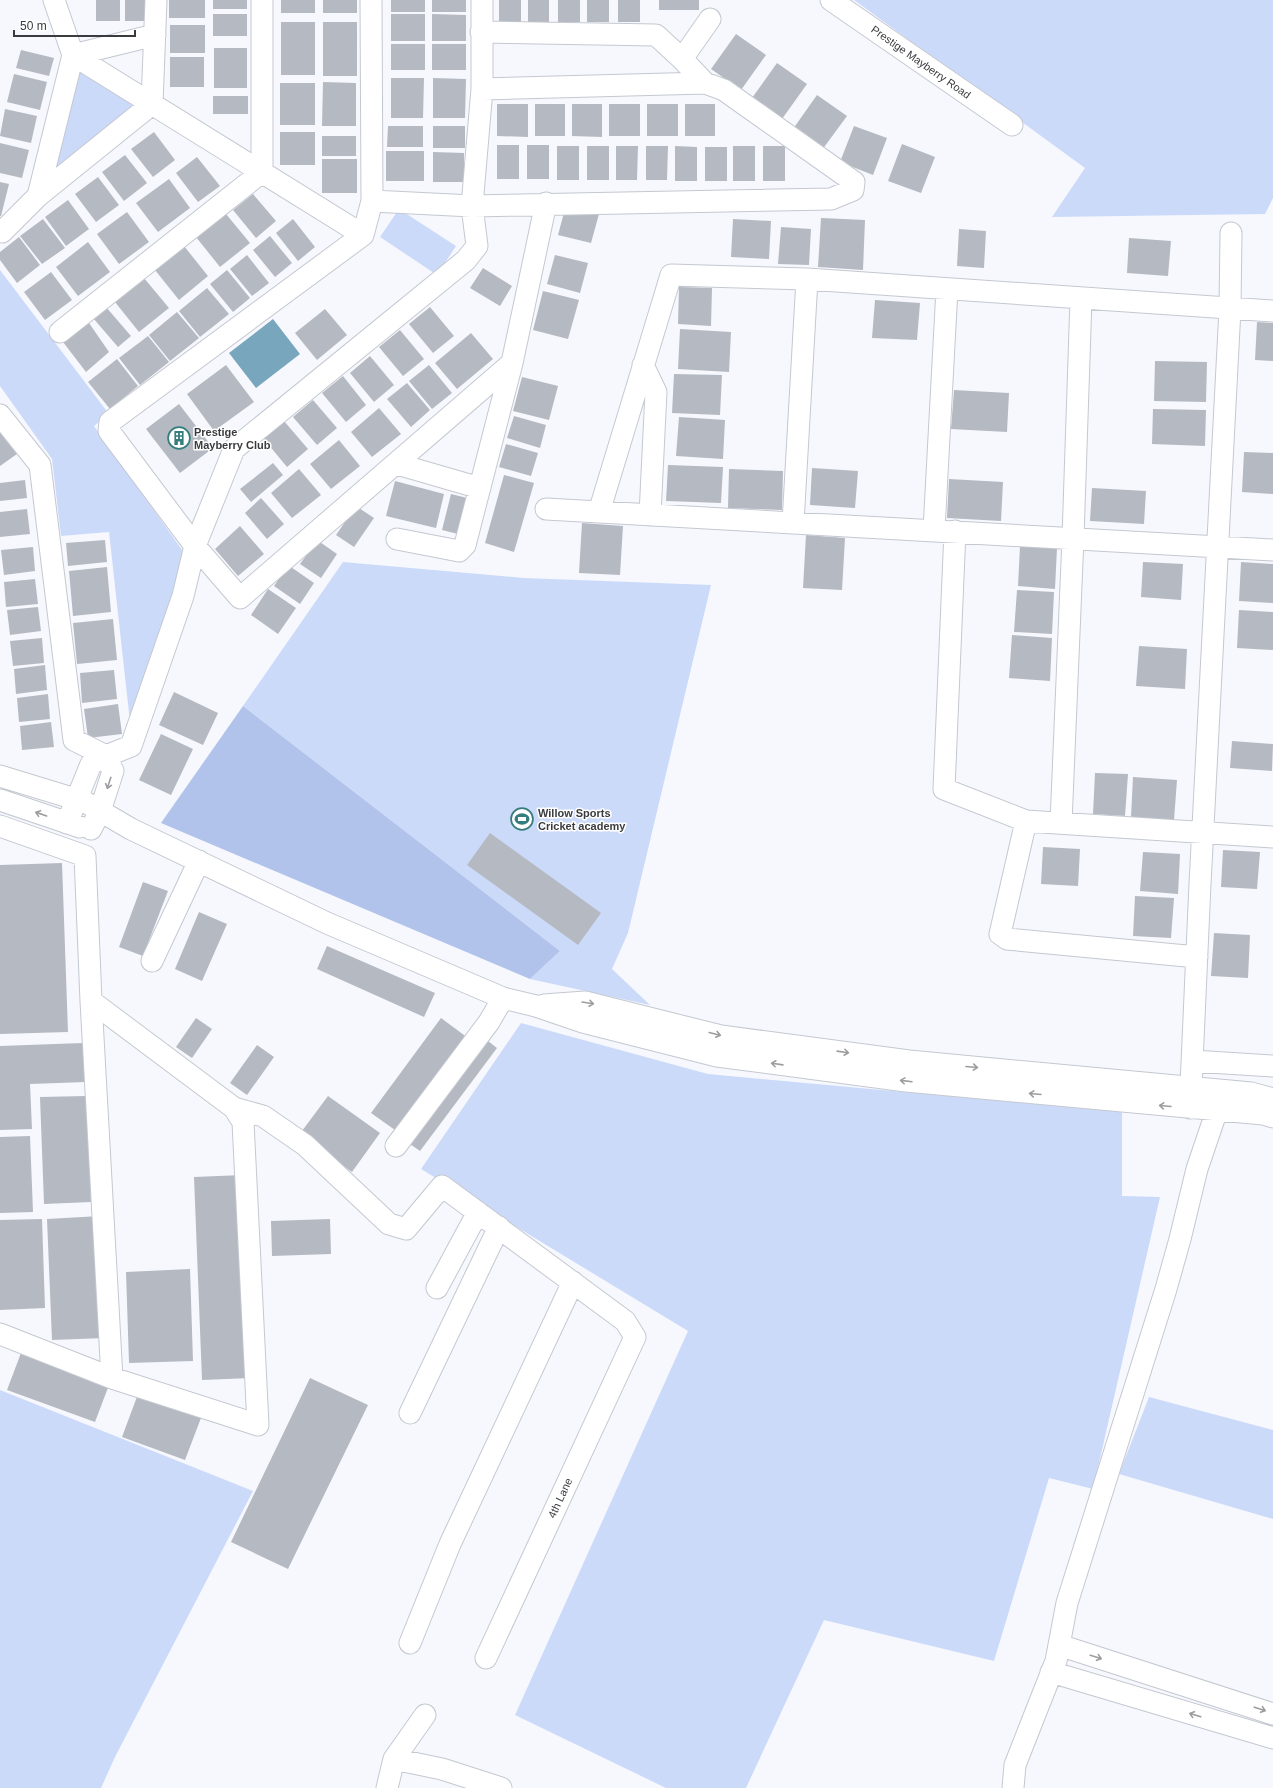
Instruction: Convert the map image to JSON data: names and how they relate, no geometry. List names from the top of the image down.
{
  "streets": {
    "street": ["Prestige Mayberry Road", "4th Lane"]
  },
  "places": {
    "building": ["Prestige Mayberry Club"],
    "sports": ["Willow Sports Cricket academy"]
  },
  "scale_bar": "50 m"
}
